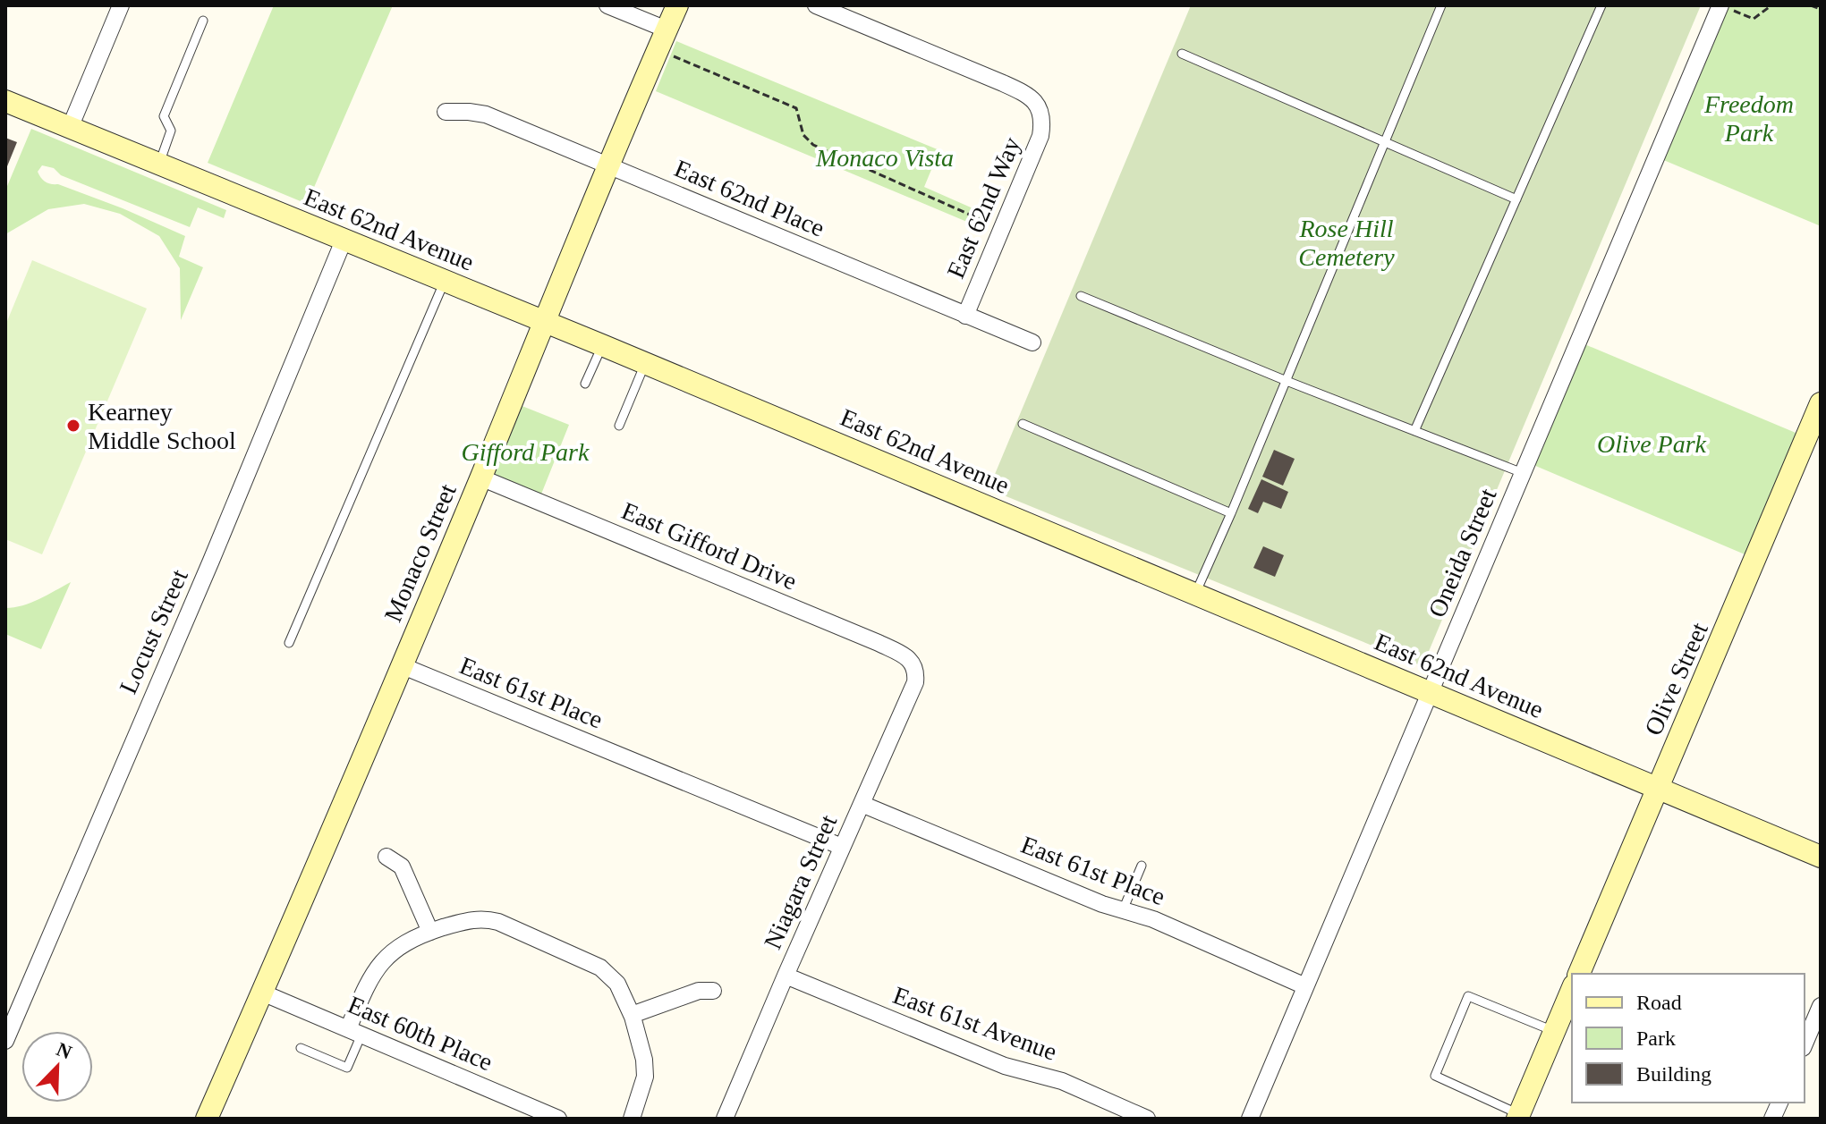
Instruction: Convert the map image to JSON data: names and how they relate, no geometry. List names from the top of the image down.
{
  "streets": {
    "street": [
      "East 62nd Place",
      "East 62nd Way",
      "East 62nd Avenue",
      "East Gifford Drive",
      "Monaco Street",
      "Oneida Street",
      "Locust Street",
      "Olive Street",
      "East 61st Place",
      "Niagara Street",
      "East 61st Avenue",
      "East 60th Place"
    ]
  },
  "crossings": [
    ["East 62nd Place", "East 62nd Way"],
    ["East 62nd Place", "Monaco Street"],
    ["East 62nd Avenue", "Monaco Street"],
    ["East 62nd Avenue", "Oneida Street"],
    ["East 62nd Avenue", "Locust Street"],
    ["East 62nd Avenue", "Olive Street"],
    ["East Gifford Drive", "Monaco Street"],
    ["East Gifford Drive", "Niagara Street"],
    ["Monaco Street", "East 61st Place"],
    ["Monaco Street", "East 60th Place"],
    ["Oneida Street", "East 61st Place"],
    ["East 61st Place", "Niagara Street"],
    ["Niagara Street", "East 61st Avenue"]
  ],
  "parks": [
    "Freedom Park",
    "Monaco Vista",
    "Rose Hill Cemetery",
    "Olive Park",
    "Gifford Park"
  ],
  "places": ["Kearney Middle School"],
  "legend": ["Road", "Park", "Building"],
  "north": "top right"
}
